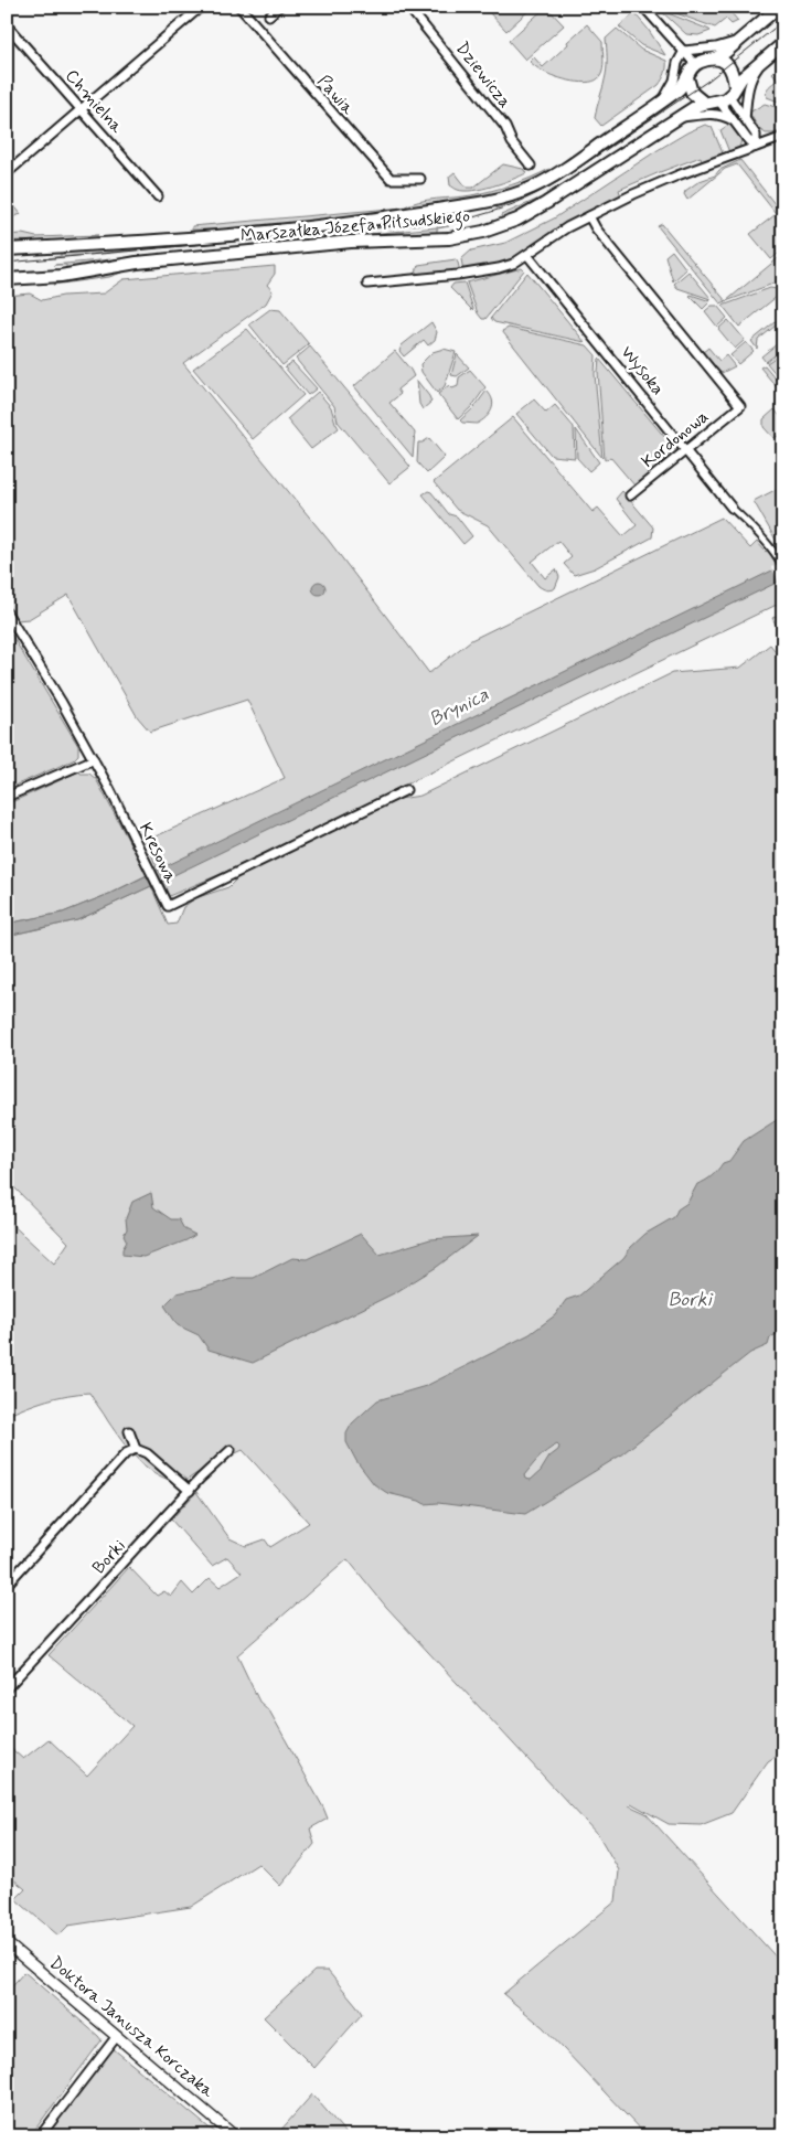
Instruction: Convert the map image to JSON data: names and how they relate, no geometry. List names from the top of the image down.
{
  "streets": {
    "main road": ["Marszałka Józefa Piłsudskiego"],
    "street": [
      "Dziewicza",
      "Pawia",
      "Chmielna",
      "Wysoka",
      "Kordonowa",
      "Kresowa",
      "Borki",
      "Doktora Janusza Korczaka"
    ]
  },
  "crossings": [
    ["Wysoka", "Kordonowa"]
  ],
  "water": ["Brynica", "Borki"]
}
